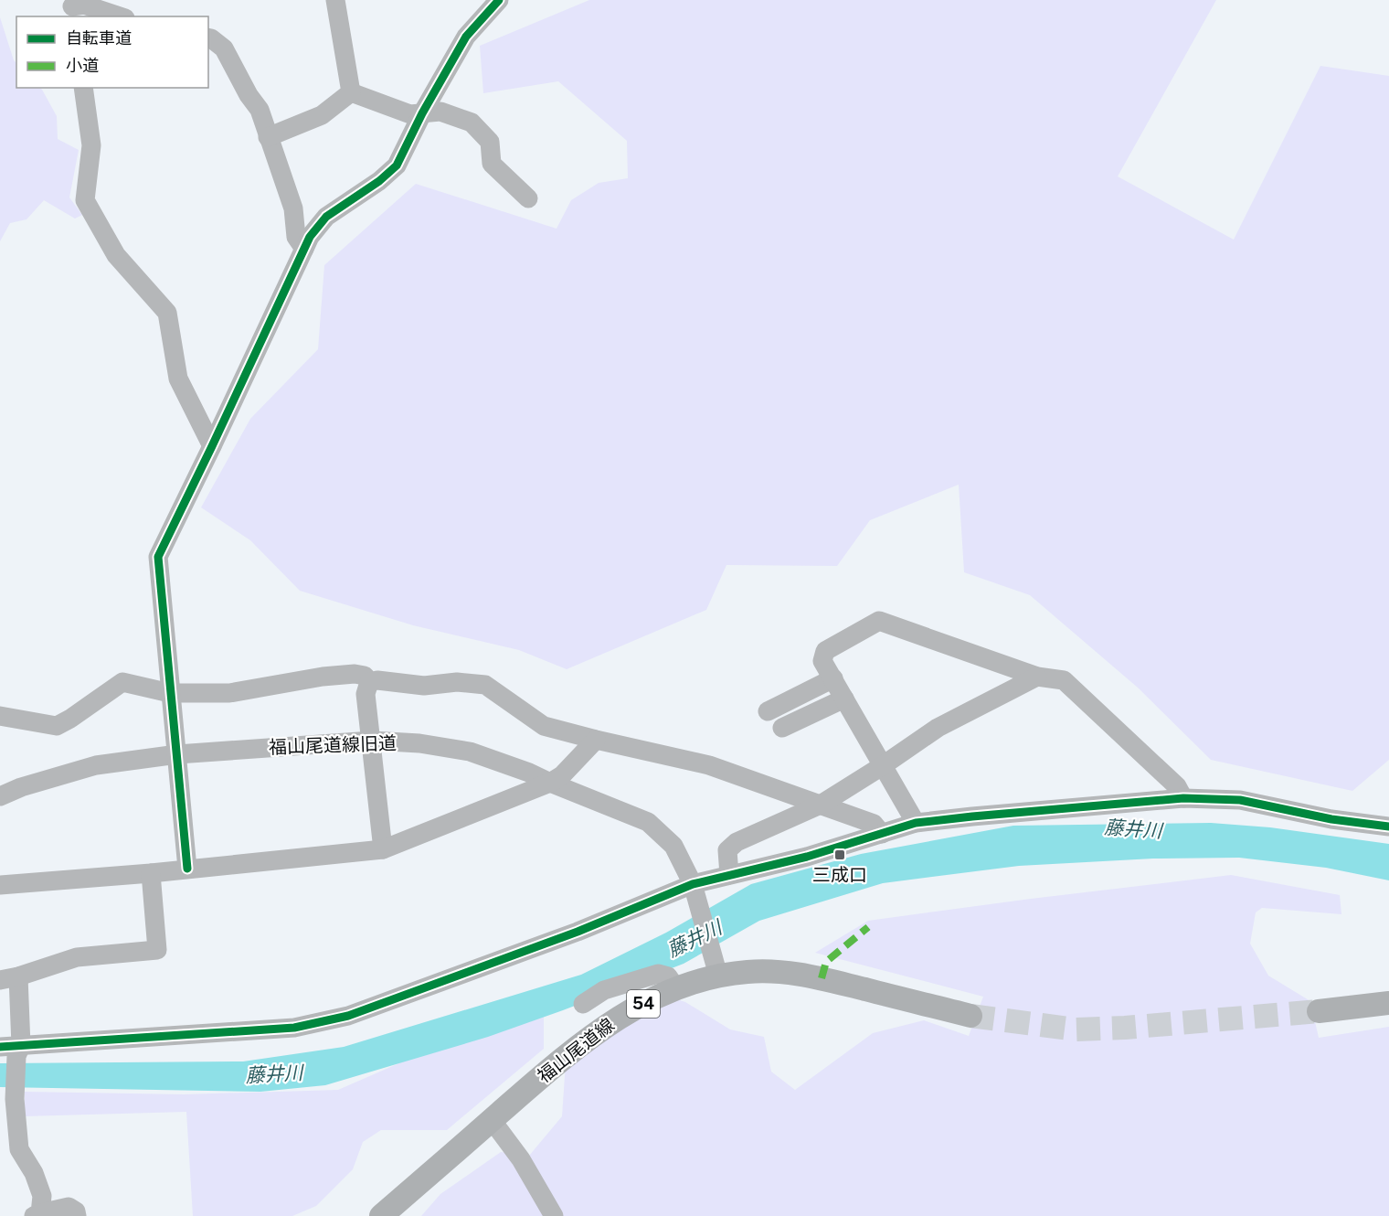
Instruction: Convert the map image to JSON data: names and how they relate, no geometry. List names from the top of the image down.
{
  "streets": {
    "main road": ["54", "福山尾道線"],
    "street": ["福山尾道線旧道"]
  },
  "crossings": [
    ["福山尾道線旧道", "福山尾道線"]
  ],
  "water": ["藤井川"],
  "places": {
    "transit": ["三成口"]
  },
  "legend": ["自転車道", "小道"]
}
